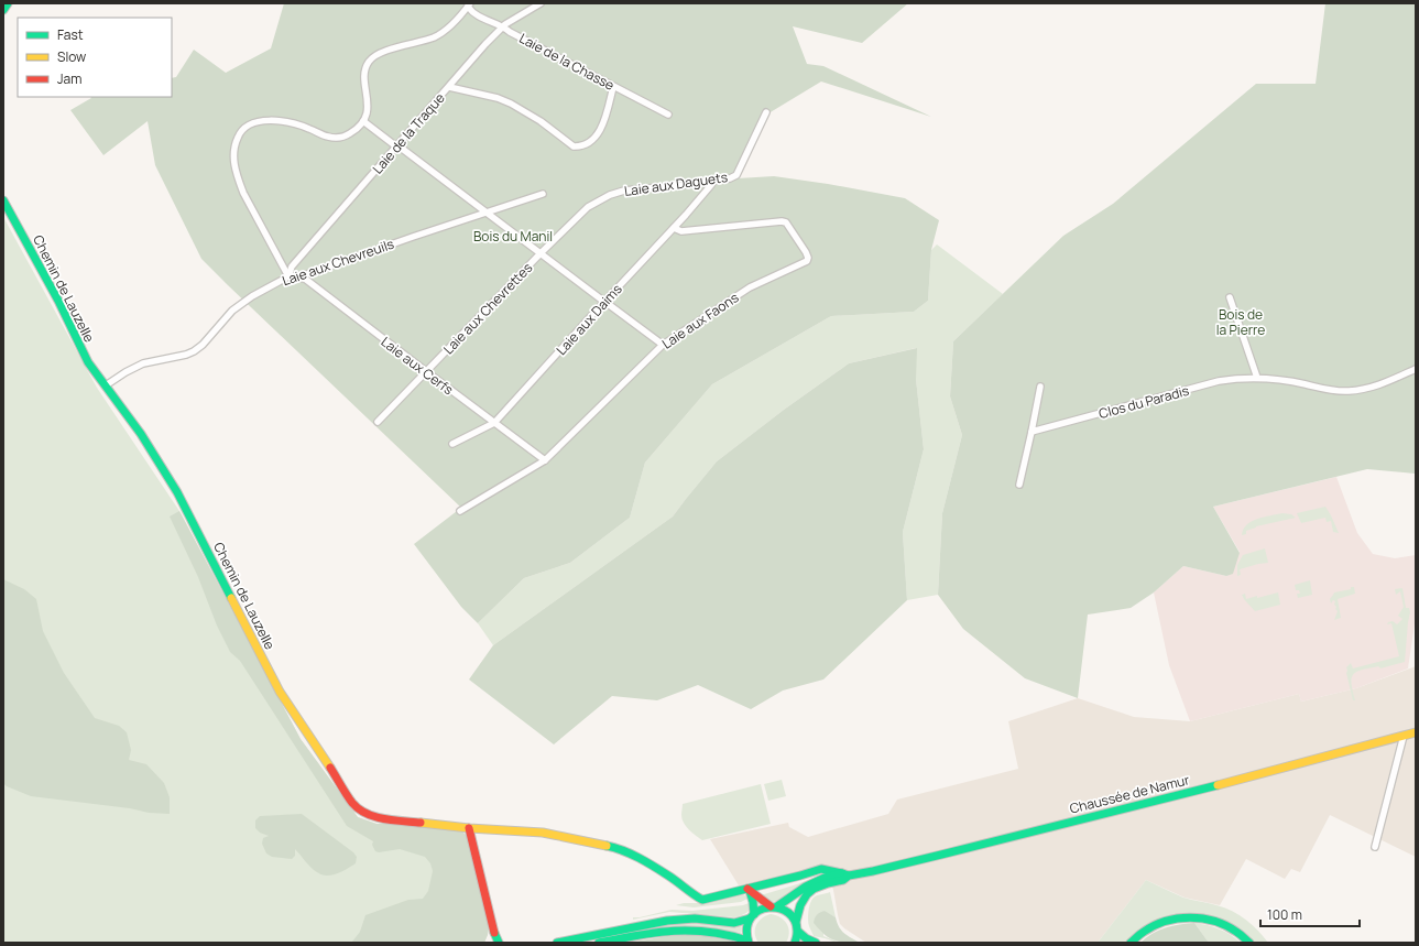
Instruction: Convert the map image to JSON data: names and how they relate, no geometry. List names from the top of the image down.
{
  "streets": {
    "main road": ["Chemin de Lauzelle", "Chaussée de Namur"],
    "street": [
      "Laie de la Chasse",
      "Laie de la Traque",
      "Laie aux Daguets",
      "Laie aux Chevreuils",
      "Laie aux Chevrettes",
      "Laie aux Daims",
      "Laie aux Faons",
      "Laie aux Cerfs",
      "Clos du Paradis"
    ]
  },
  "crossings": [
    ["Laie de la Chasse", "Laie de la Traque"],
    ["Laie de la Traque", "Laie aux Chevreuils"],
    ["Laie de la Traque", "Laie aux Cerfs"],
    ["Laie aux Daguets", "Laie aux Chevrettes"],
    ["Laie aux Daguets", "Laie aux Daims"],
    ["Laie aux Chevreuils", "Chemin de Lauzelle"],
    ["Laie aux Chevreuils", "Laie aux Cerfs"],
    ["Chemin de Lauzelle", "Chaussée de Namur"],
    ["Laie aux Chevrettes", "Laie aux Cerfs"],
    ["Laie aux Daims", "Laie aux Faons"],
    ["Laie aux Daims", "Laie aux Cerfs"],
    ["Laie aux Faons", "Laie aux Cerfs"]
  ],
  "parks": ["Bois du Manil", "Bois de la Pierre"],
  "legend": ["Fast", "Slow", "Jam"],
  "scale_bar": "100 m"
}
